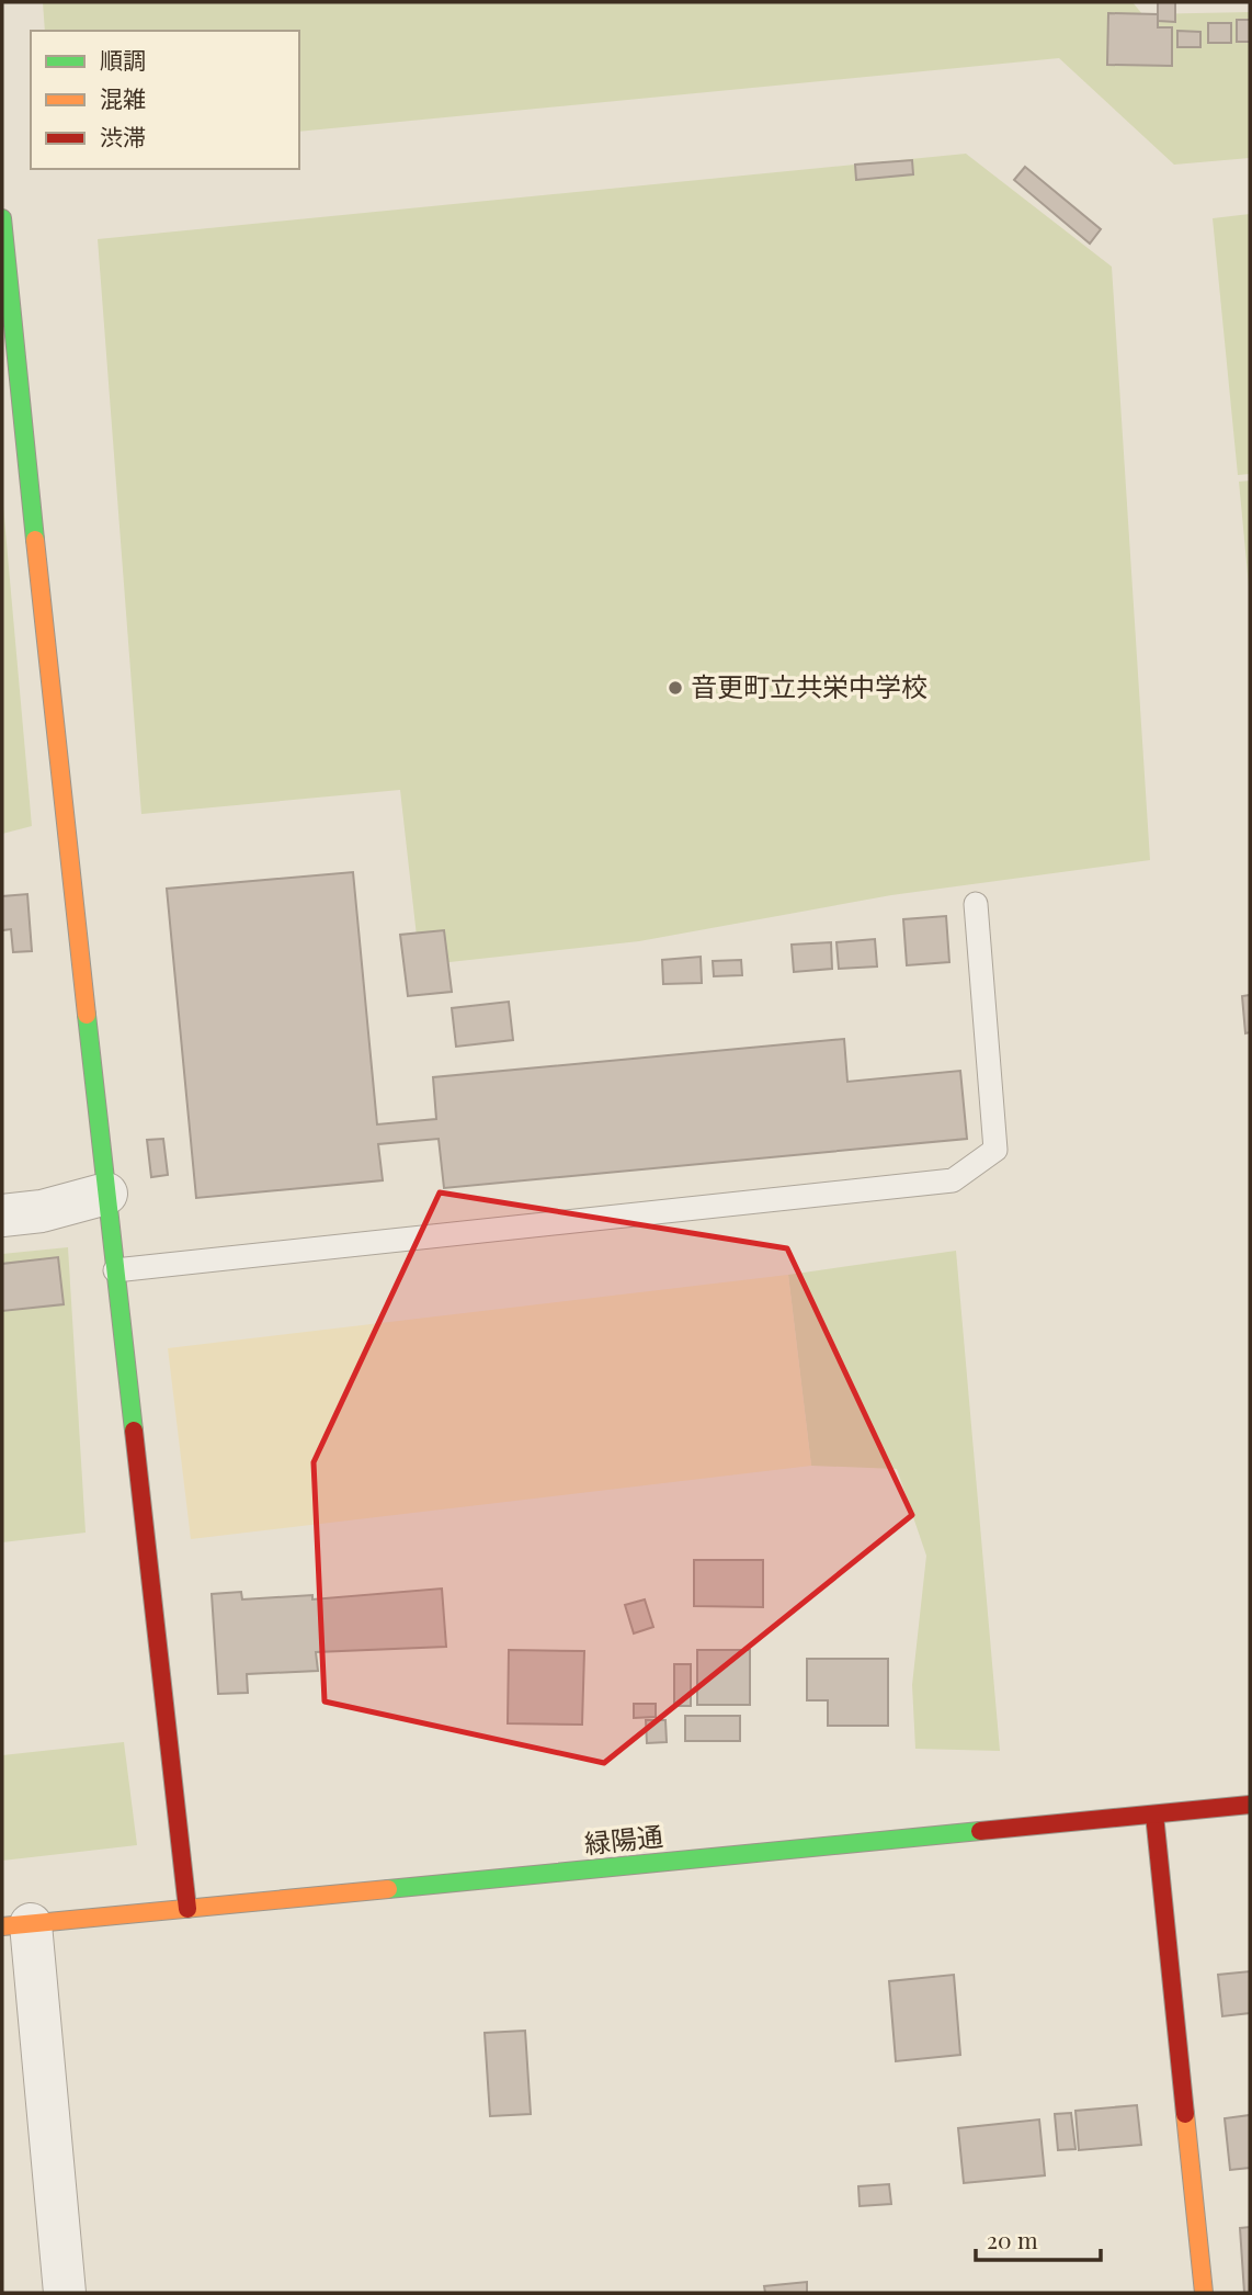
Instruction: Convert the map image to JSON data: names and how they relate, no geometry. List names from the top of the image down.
{
  "streets": {
    "street": ["緑陽通"]
  },
  "places": ["音更町立共栄中学校"],
  "legend": ["順調", "混雑", "渋滞"],
  "scale_bar": "20 m"
}
